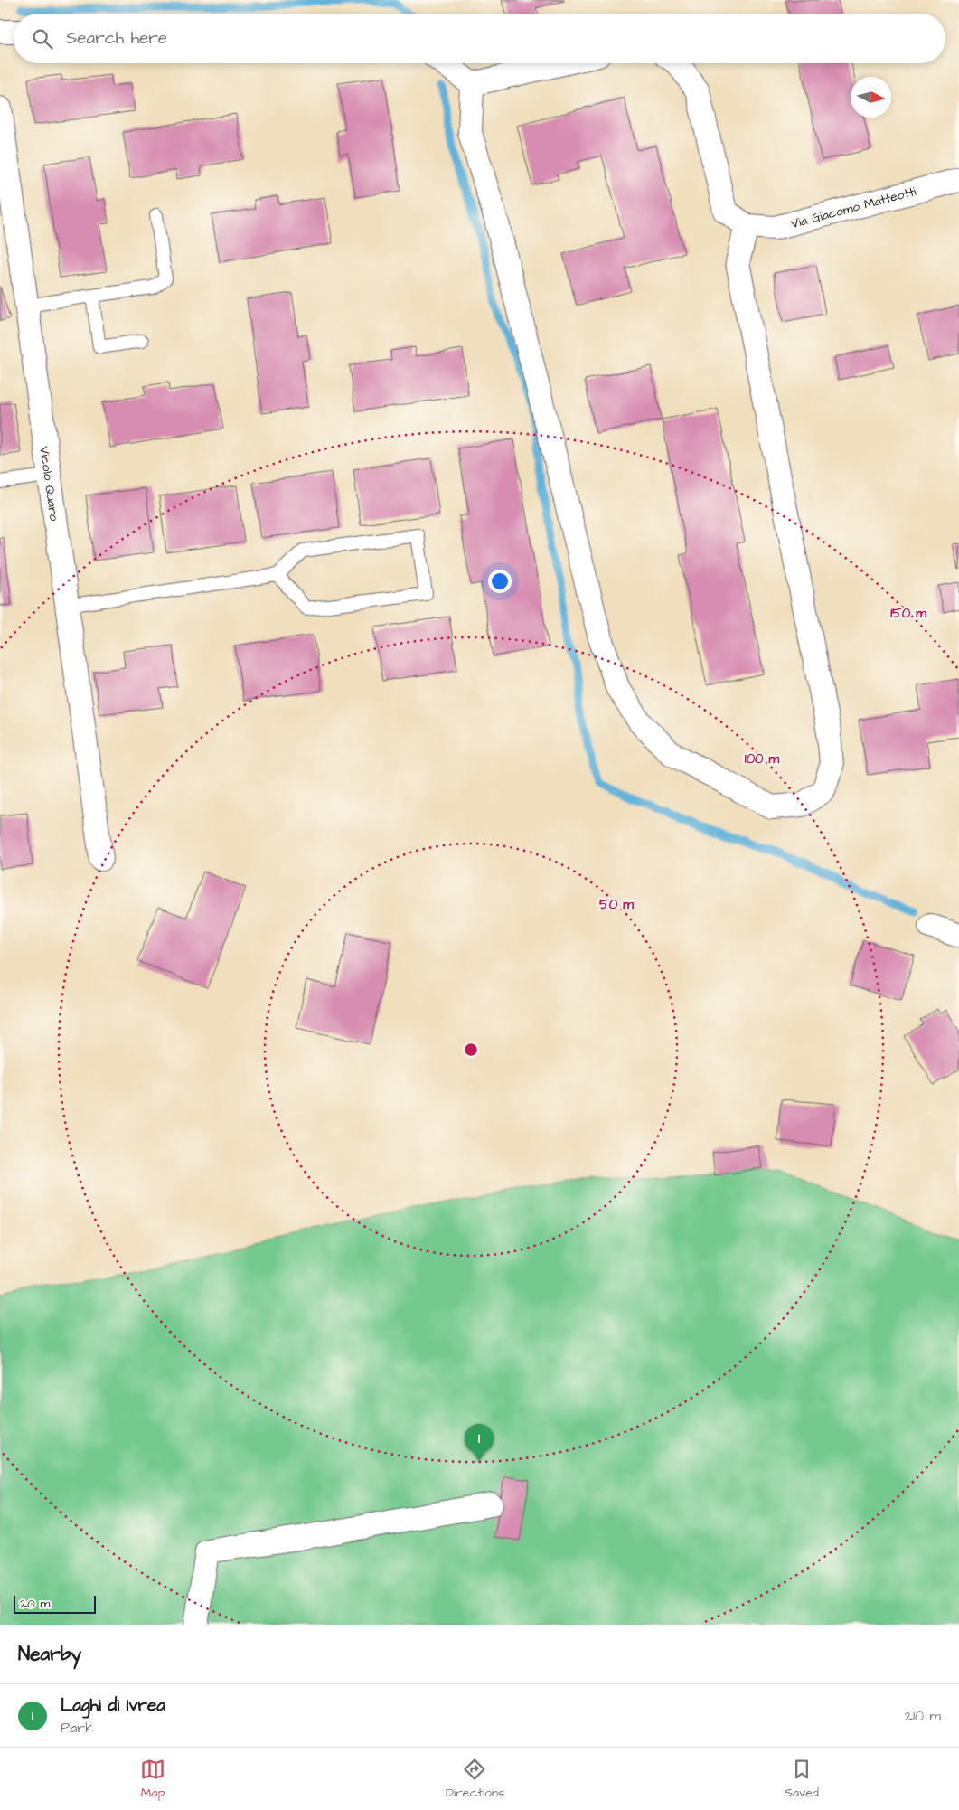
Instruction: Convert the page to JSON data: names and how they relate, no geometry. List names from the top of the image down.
{
  "streets": {
    "street": ["Via Giacomo Matteotti", "Vicolo Quaro"]
  },
  "scale_bar": "20 m",
  "north": "right",
  "page": {
    "search": "Search here",
    "pins": "1",
    "scale": "20 m",
    "heading": "Nearby",
    "list": [
      {
        "mark": "1",
        "name": "Laghi di Ivrea",
        "note": "Park",
        "value": "210 m"
      }
    ],
    "nav": ["Map", "Directions", "Saved"]
  },
  "rings": ["150 m", "100 m", "50 m"]
}
